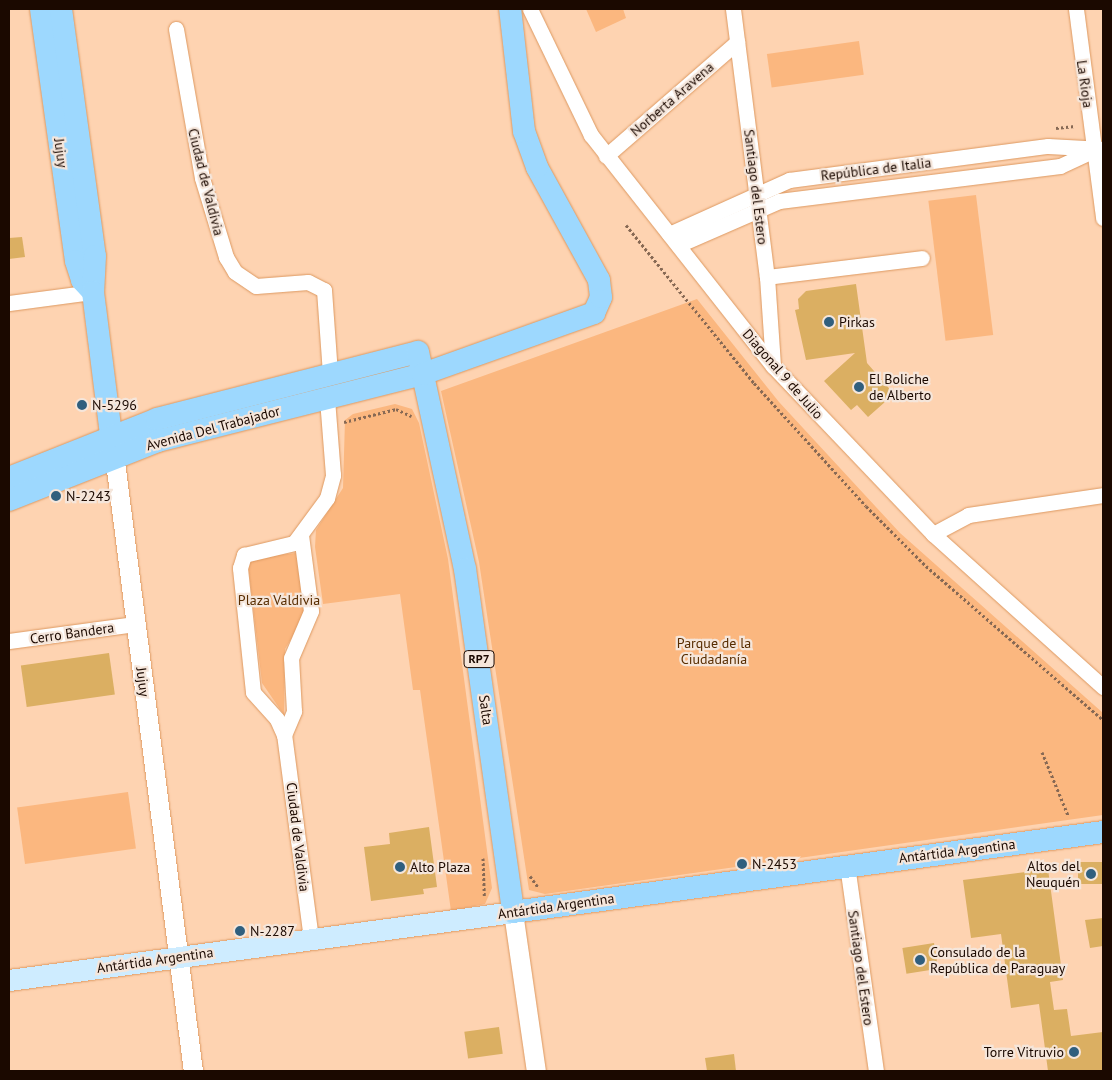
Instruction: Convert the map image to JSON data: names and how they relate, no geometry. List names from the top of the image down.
{
  "streets": {
    "main road": [
      "Jujuy",
      "Avenida Del Trabajador",
      "RP7",
      "Salta",
      "Antártida Argentina"
    ],
    "street": [
      "La Rioja",
      "Norberta Aravena",
      "República de Italia",
      "Ciudad de Valdivia",
      "Santiago del Estero",
      "Diagonal 9 de Julio",
      "Cerro Bandera"
    ]
  },
  "crossings": [
    ["La Rioja", "República de Italia"],
    ["Norberta Aravena", "Santiago del Estero"],
    ["Norberta Aravena", "Diagonal 9 de Julio"],
    ["Jujuy", "Avenida Del Trabajador"],
    ["Jujuy", "Cerro Bandera"],
    ["Jujuy", "Antártida Argentina"],
    ["República de Italia", "Santiago del Estero"],
    ["República de Italia", "Diagonal 9 de Julio"],
    ["Ciudad de Valdivia", "Avenida Del Trabajador"],
    ["Ciudad de Valdivia", "Antártida Argentina"],
    ["Santiago del Estero", "Diagonal 9 de Julio"],
    ["Santiago del Estero", "Antártida Argentina"],
    ["Avenida Del Trabajador", "Salta"],
    ["Salta", "Antártida Argentina"]
  ],
  "parks": ["Plaza Valdivia", "Parque de la Ciudadanía"],
  "places": [
    "Pirkas",
    "El Boliche de Alberto",
    "N-5296",
    "N-2243",
    "N-2453",
    "Alto Plaza",
    "Altos del Neuquén",
    "N-2287",
    "Consulado de la República de Paraguay",
    "Torre Vitruvio"
  ]
}
